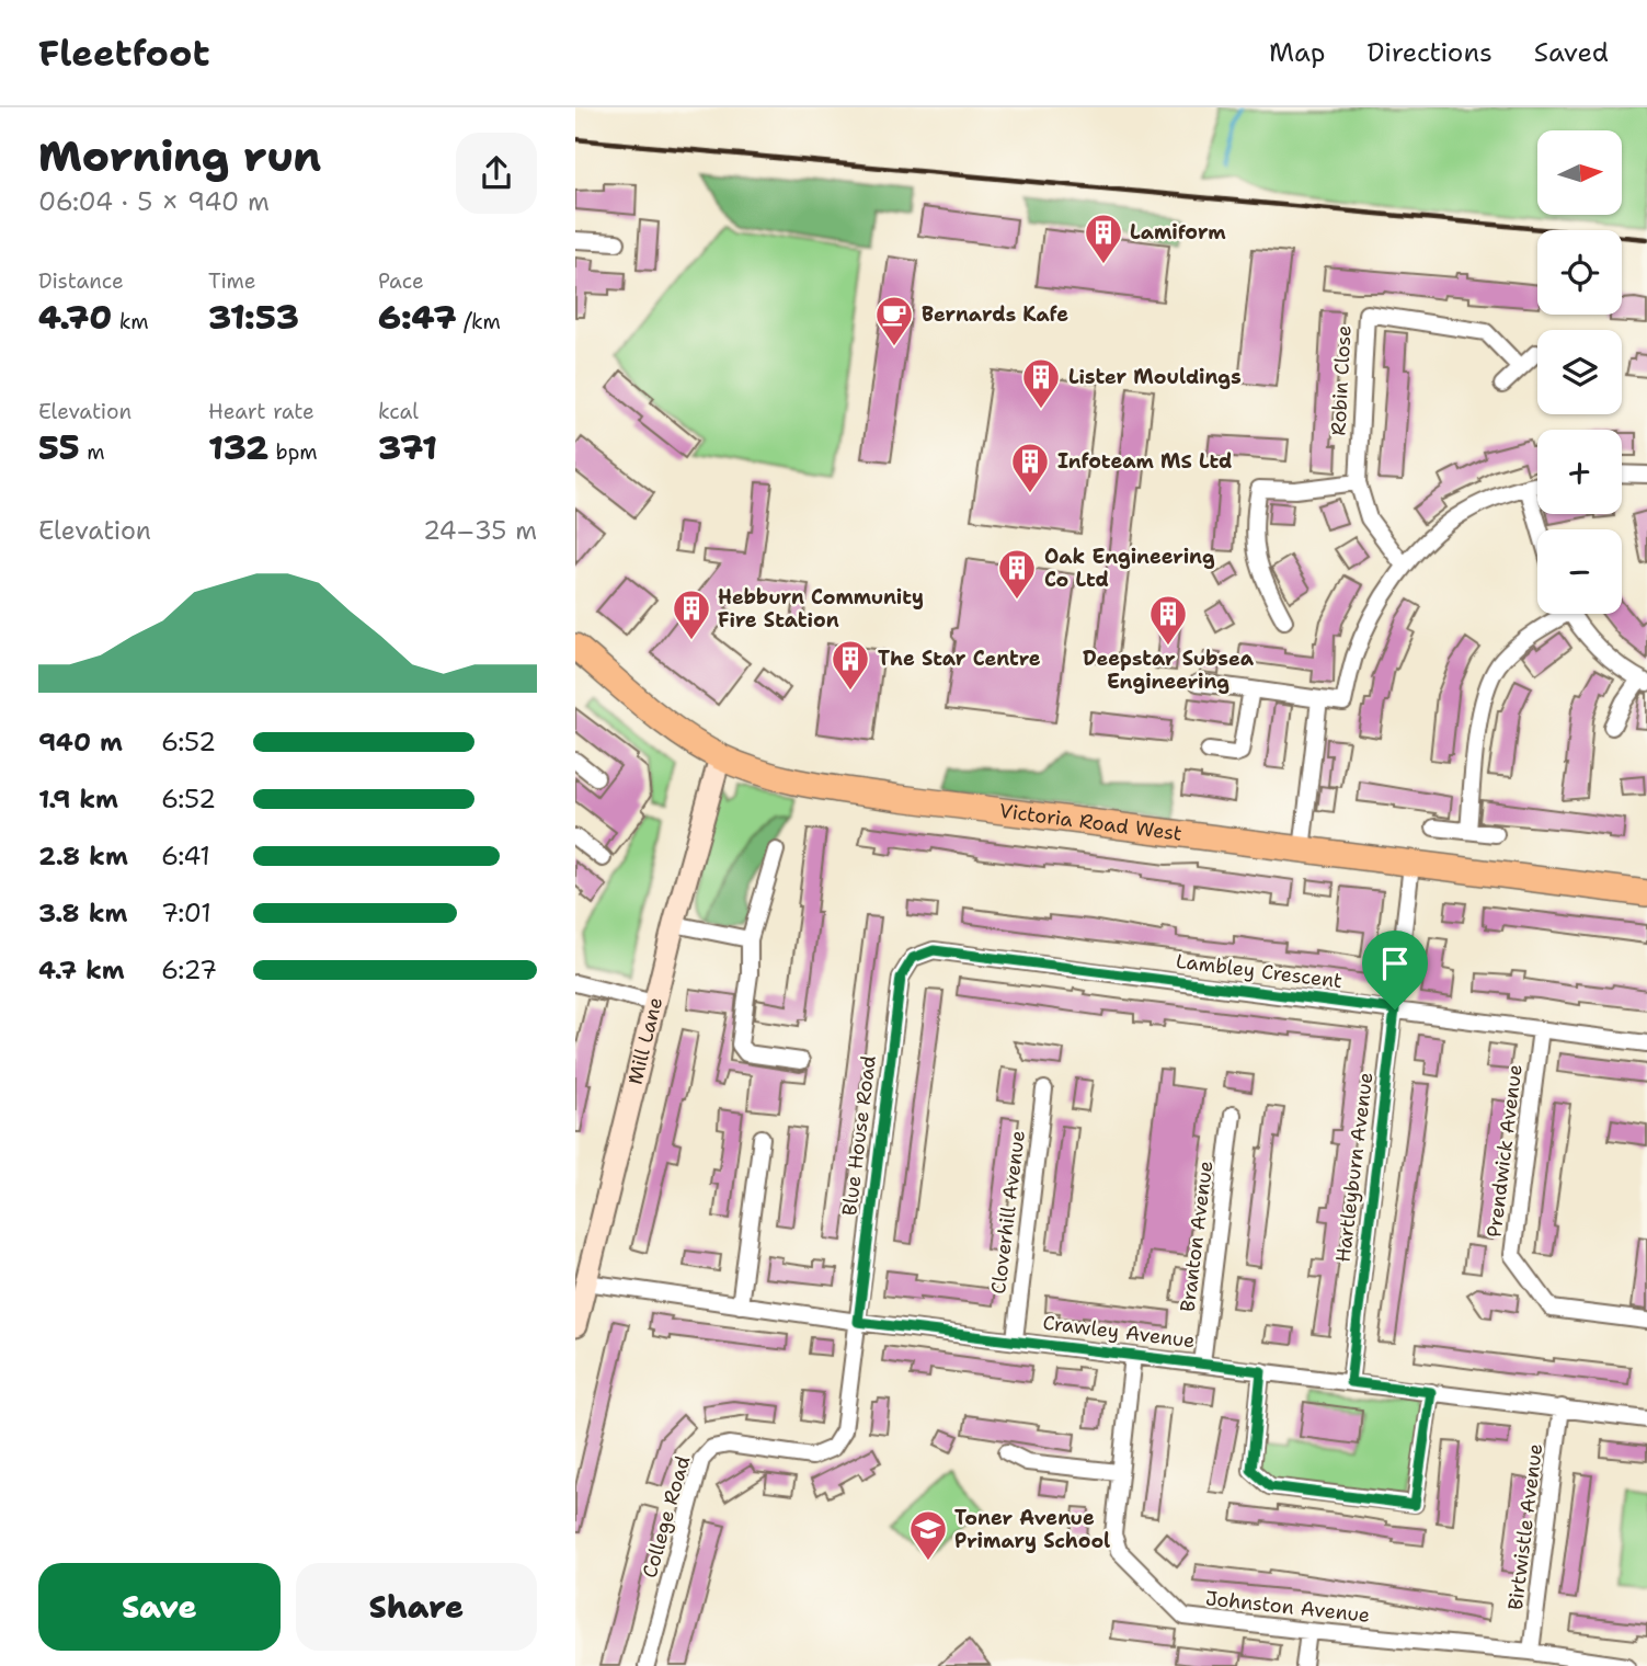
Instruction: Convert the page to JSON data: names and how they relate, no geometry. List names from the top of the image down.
{
  "streets": {
    "main road": ["Victoria Road West", "Mill Lane"],
    "street": [
      "Robin Close",
      "Lambley Crescent",
      "Blue House Road",
      "Prendwick Avenue",
      "Hartleyburn Avenue",
      "Cloverhill Avenue",
      "Branton Avenue",
      "Crawley Avenue",
      "College Road",
      "Birtwistle Avenue",
      "Johnston Avenue"
    ]
  },
  "crossings": [
    ["Victoria Road West", "Mill Lane"],
    ["Victoria Road West", "Hartleyburn Avenue"],
    ["Lambley Crescent", "Blue House Road"],
    ["Lambley Crescent", "Prendwick Avenue"],
    ["Lambley Crescent", "Hartleyburn Avenue"],
    ["Mill Lane", "Crawley Avenue"],
    ["Blue House Road", "Crawley Avenue"],
    ["Blue House Road", "College Road"],
    ["Hartleyburn Avenue", "Crawley Avenue"],
    ["Cloverhill Avenue", "Crawley Avenue"],
    ["Branton Avenue", "Crawley Avenue"],
    ["Crawley Avenue", "College Road"],
    ["Crawley Avenue", "Birtwistle Avenue"],
    ["Crawley Avenue", "Johnston Avenue"],
    ["Birtwistle Avenue", "Johnston Avenue"]
  ],
  "places": {
    "building": [
      "Lamiform",
      "Lister Mouldings",
      "Infoteam MS Ltd",
      "Oak Engineering Co Ltd",
      "Hebburn Community Fire Station",
      "Deepstar Subsea Engineering",
      "The Star Centre"
    ],
    "cafe": ["Bernards Kafe"],
    "school or university": ["Toner Avenue Primary School"]
  },
  "north": "right",
  "page": {
    "header": "Fleetfoot",
    "nav": ["Map", "Directions", "Saved"],
    "heading": ["Morning run", "06:04 · 5 × 940 m"],
    "map_buttons": ["+", "−"],
    "stats": [
      ["Distance", "4.70 km"],
      ["Time", "31:53"],
      ["Pace", "6:47 /km"],
      ["Elevation", "55 m"],
      ["Heart rate", "132 bpm"],
      ["kcal", "371"]
    ],
    "chart": ["Elevation", "24–35 m"],
    "list": [
      {
        "name": "940 m",
        "note": "6:52"
      },
      {
        "name": "1.9 km",
        "note": "6:52"
      },
      {
        "name": "2.8 km",
        "note": "6:41"
      },
      {
        "name": "3.8 km",
        "note": "7:01"
      },
      {
        "name": "4.7 km",
        "note": "6:27"
      }
    ],
    "buttons": ["Save", "Share"]
  }
}
